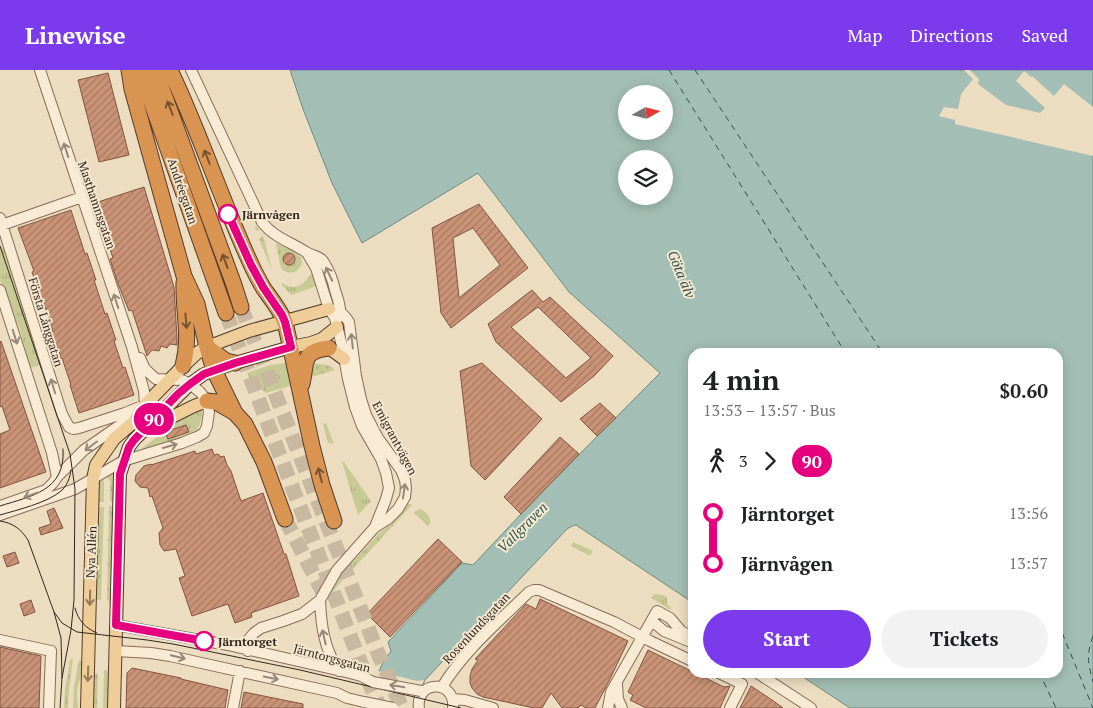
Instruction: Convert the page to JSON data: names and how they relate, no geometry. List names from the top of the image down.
{
  "streets": {
    "highway": ["Andréegatan"],
    "main road": ["Nya Allén"],
    "street": [
      "Masthamnsgatan",
      "Första Långgatan",
      "Emigrantvägen",
      "Rosenlundsgatan",
      "Järntorgsgatan"
    ]
  },
  "crossings": [
    ["Masthamnsgatan", "Första Långgatan"],
    ["Masthamnsgatan", "Nya Allén"],
    ["Första Långgatan", "Nya Allén"],
    ["Emigrantvägen", "Nya Allén"]
  ],
  "one_way": ["Masthamnsgatan"],
  "water": ["Göta älv", "Vallgraven"],
  "places": ["Järnvågen", "Järntorget"],
  "lines": ["bus line 90"],
  "north": "right",
  "page": {
    "header": "Linewise",
    "nav": ["Map", "Directions", "Saved"],
    "on_map": "90",
    "heading": ["4 min", "13:53 – 13:57 · Bus", "$0.60"],
    "legs": ["3", "90"],
    "list": [
      {
        "name": "Järntorget",
        "value": "13:56"
      },
      {
        "name": "Järnvågen",
        "value": "13:57"
      }
    ],
    "buttons": ["Start", "Tickets"]
  }
}
